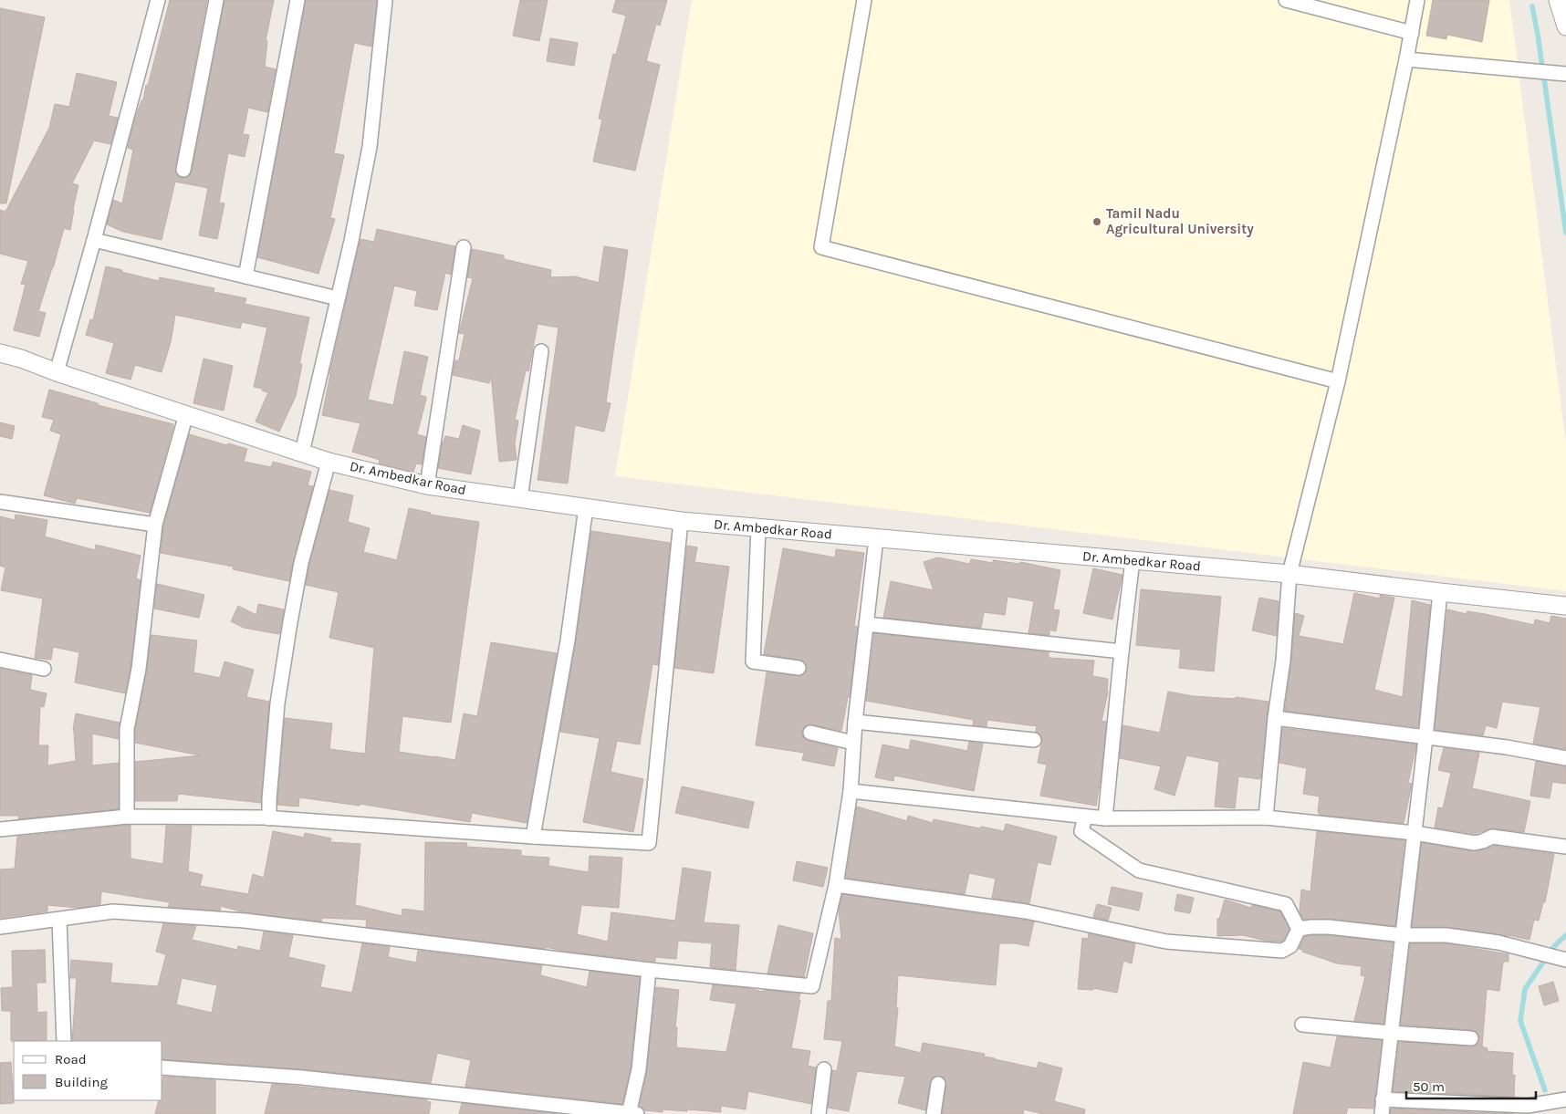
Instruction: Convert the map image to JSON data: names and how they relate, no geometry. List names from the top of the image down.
{
  "streets": {
    "street": ["Dr. Ambedkar Road"]
  },
  "places": ["Tamil Nadu Agricultural University"],
  "legend": ["Road", "Building"],
  "scale_bar": "50 m"
}
